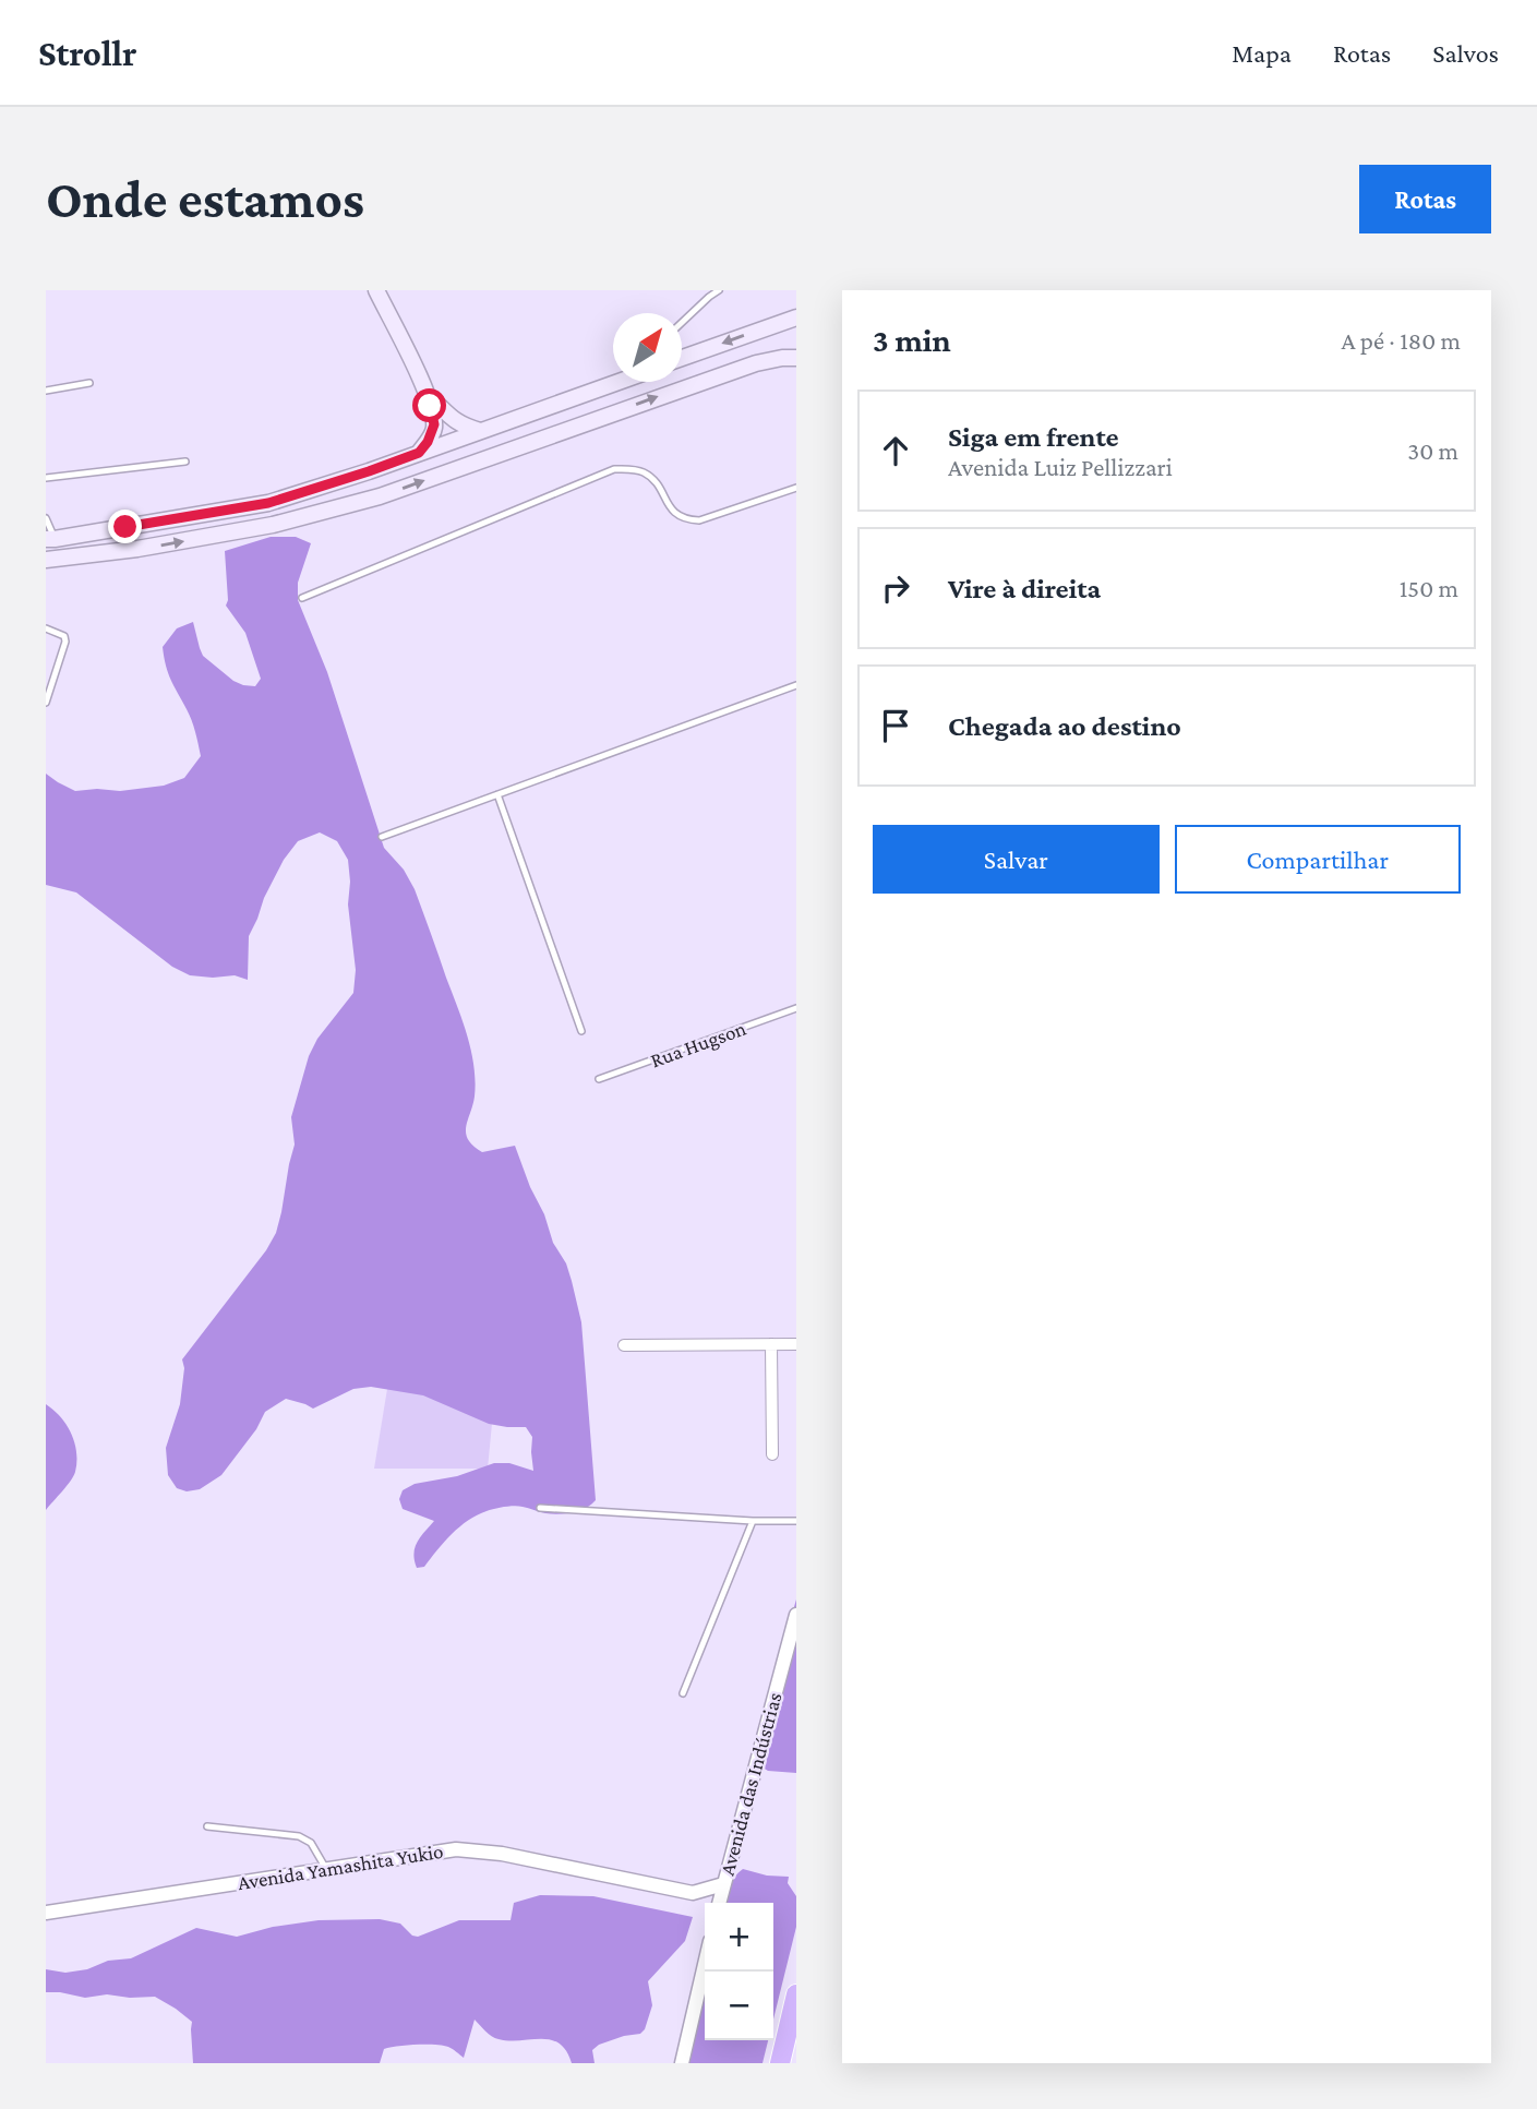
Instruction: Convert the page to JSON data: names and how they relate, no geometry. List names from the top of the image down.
{
  "streets": {
    "street": ["Avenida das Indústrias", "Avenida Yamashita Yukio"],
    "lane": ["Rua Hugson"]
  },
  "crossings": [
    ["Avenida das Indústrias", "Avenida Yamashita Yukio"]
  ],
  "north": "top right",
  "page": {
    "header": "Strollr",
    "nav": ["Mapa", "Rotas", "Salvos"],
    "buttons": [
      "Rotas",
      ["Salvar", "Compartilhar"]
    ],
    "title": "Onde estamos",
    "heading": ["3 min", "A pé · 180 m"],
    "list": [
      ["Siga em frente", "Avenida Luiz Pellizzari", "30 m"],
      ["Vire à direita", "150 m"],
      "Chegada ao destino"
    ],
    "map_buttons": ["+", "−"]
  }
}
